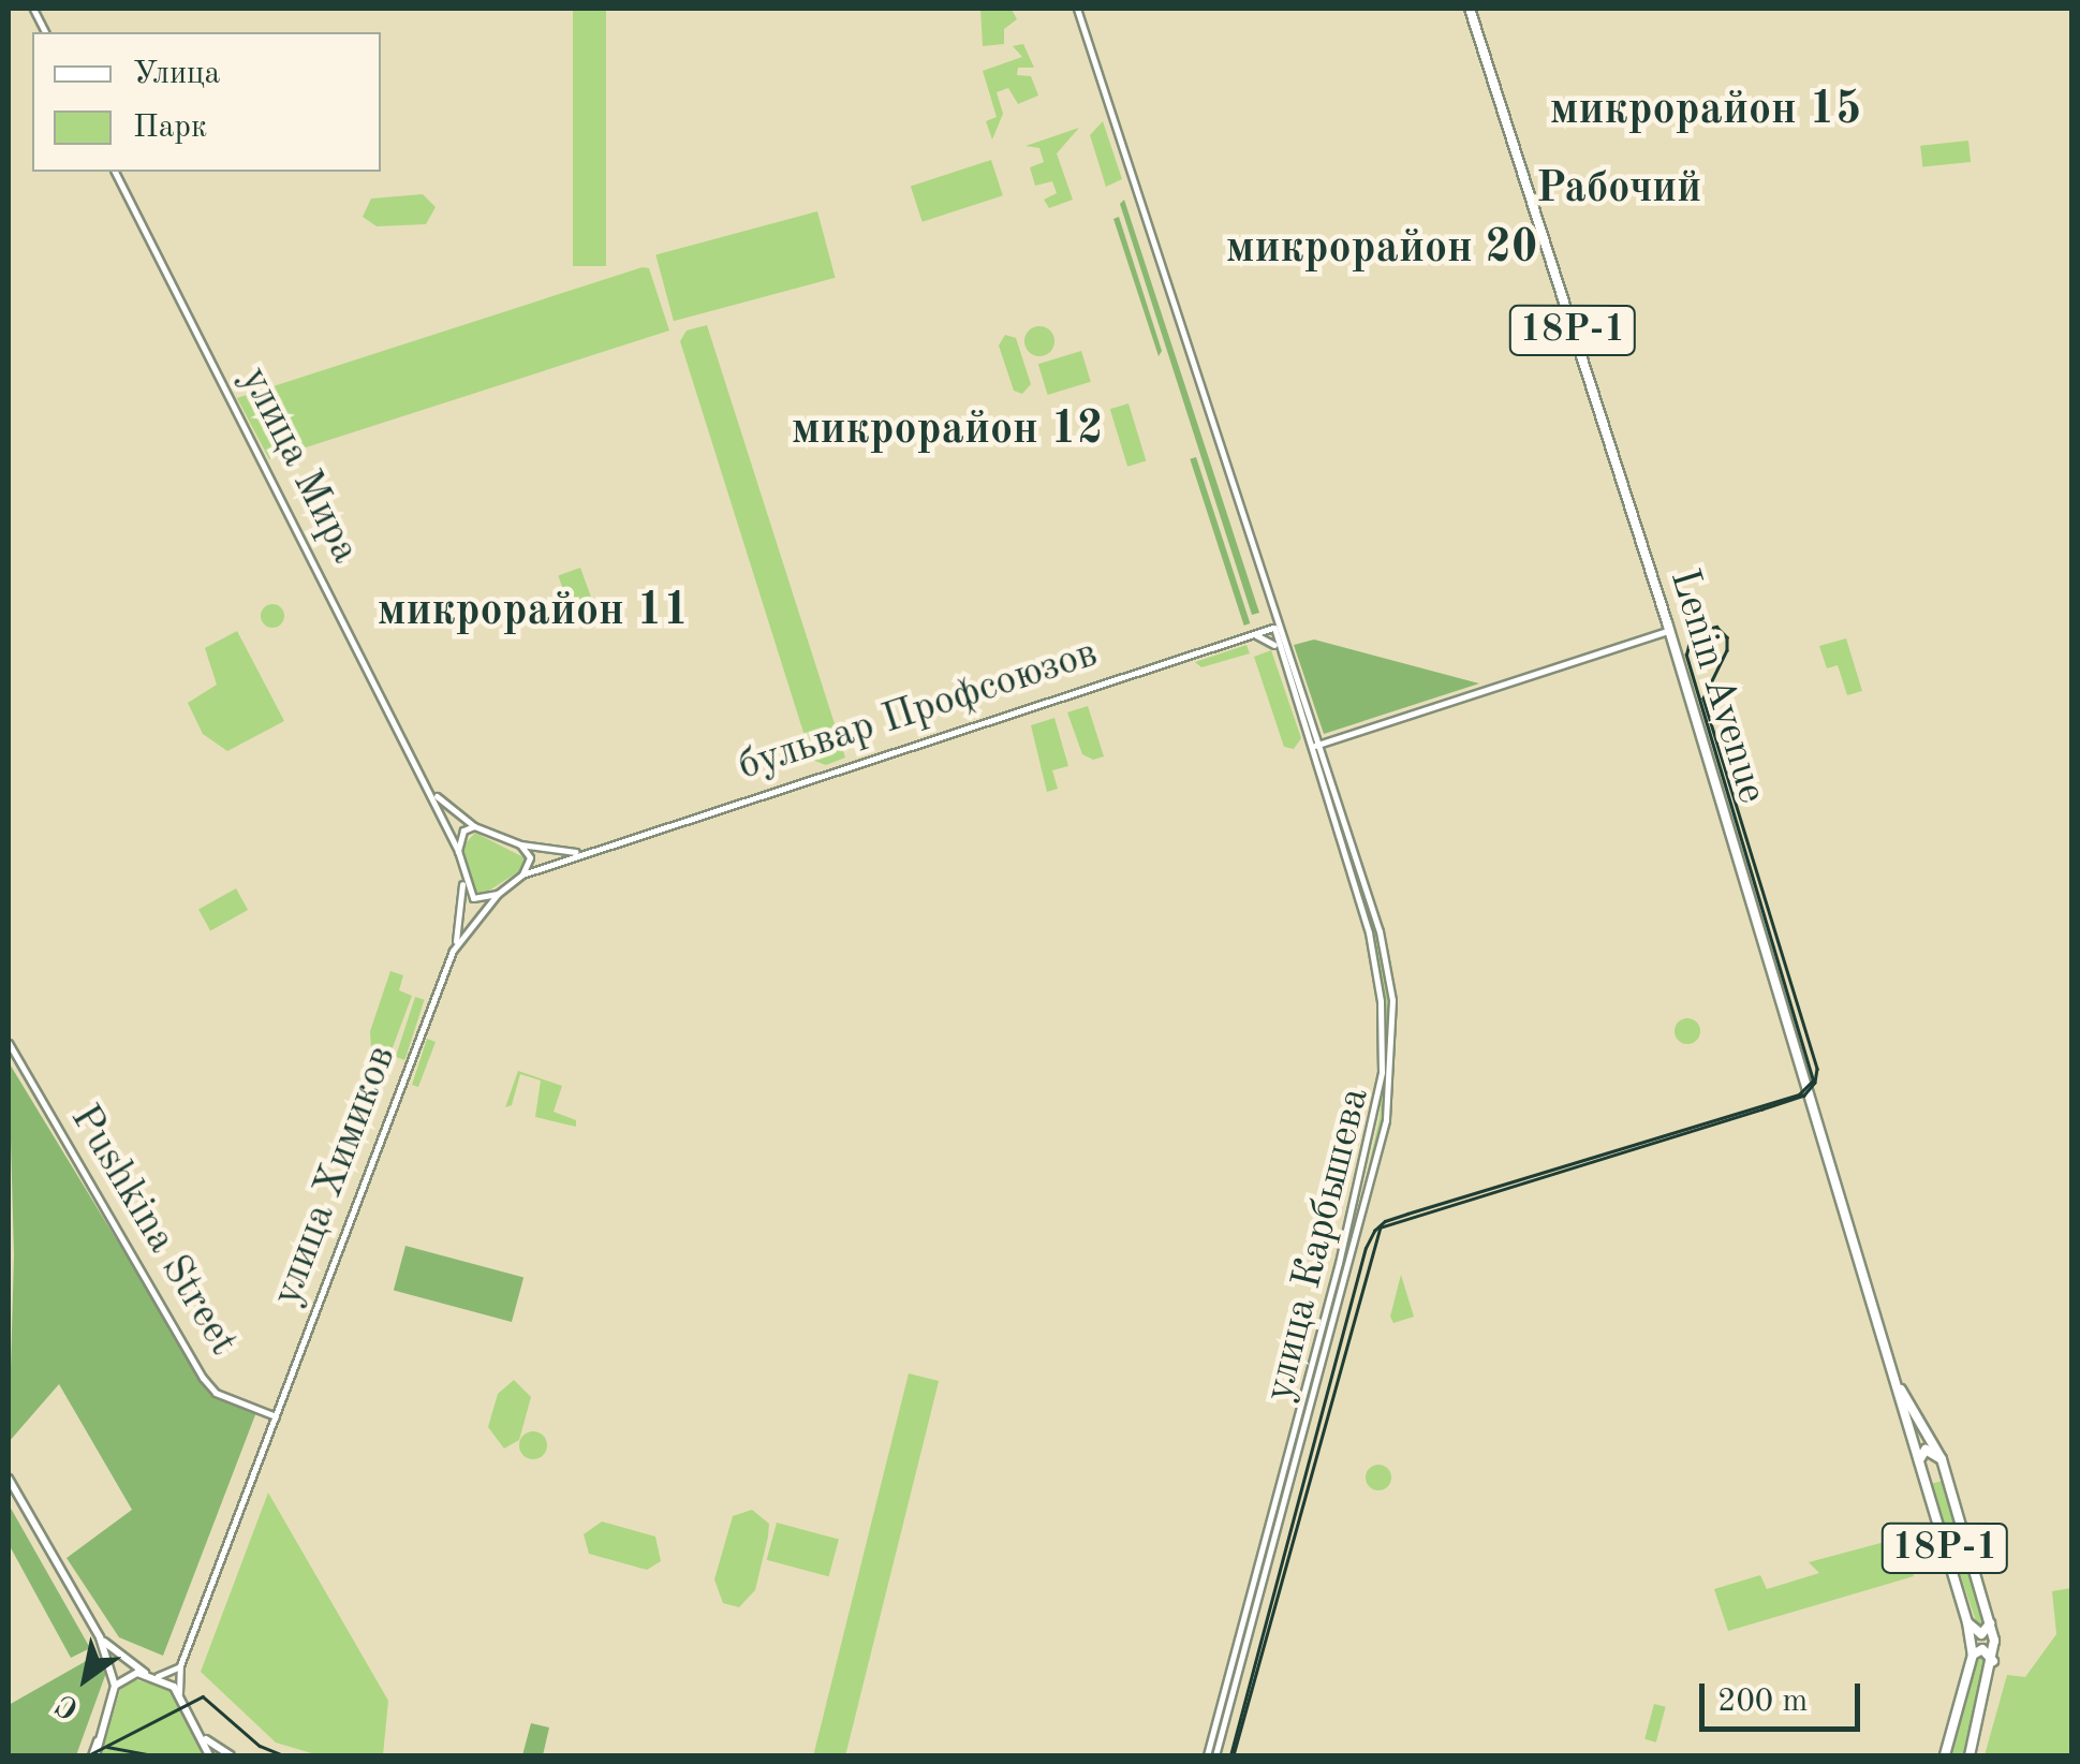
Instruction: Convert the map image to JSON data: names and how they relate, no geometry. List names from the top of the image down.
{
  "streets": {
    "main road": ["18Р-1", "Lenin Avenue"],
    "street": [
      "улица Мира",
      "бульвар Профсоюзов",
      "улица Химиков",
      "Pushkina Street",
      "улица Карбышева"
    ]
  },
  "crossings": [
    ["улица Мира", "бульвар Профсоюзов"],
    ["улица Мира", "улица Химиков"],
    ["бульвар Профсоюзов", "улица Химиков"],
    ["бульвар Профсоюзов", "улица Карбышева"],
    ["улица Химиков", "Pushkina Street"]
  ],
  "districts": [
    "микрорайон 15",
    "Рабочий",
    "микрорайон 20",
    "микрорайон 12",
    "микрорайон 11"
  ],
  "legend": ["Улица", "Парк"],
  "scale_bar": "200 m",
  "north": "bottom left"
}
